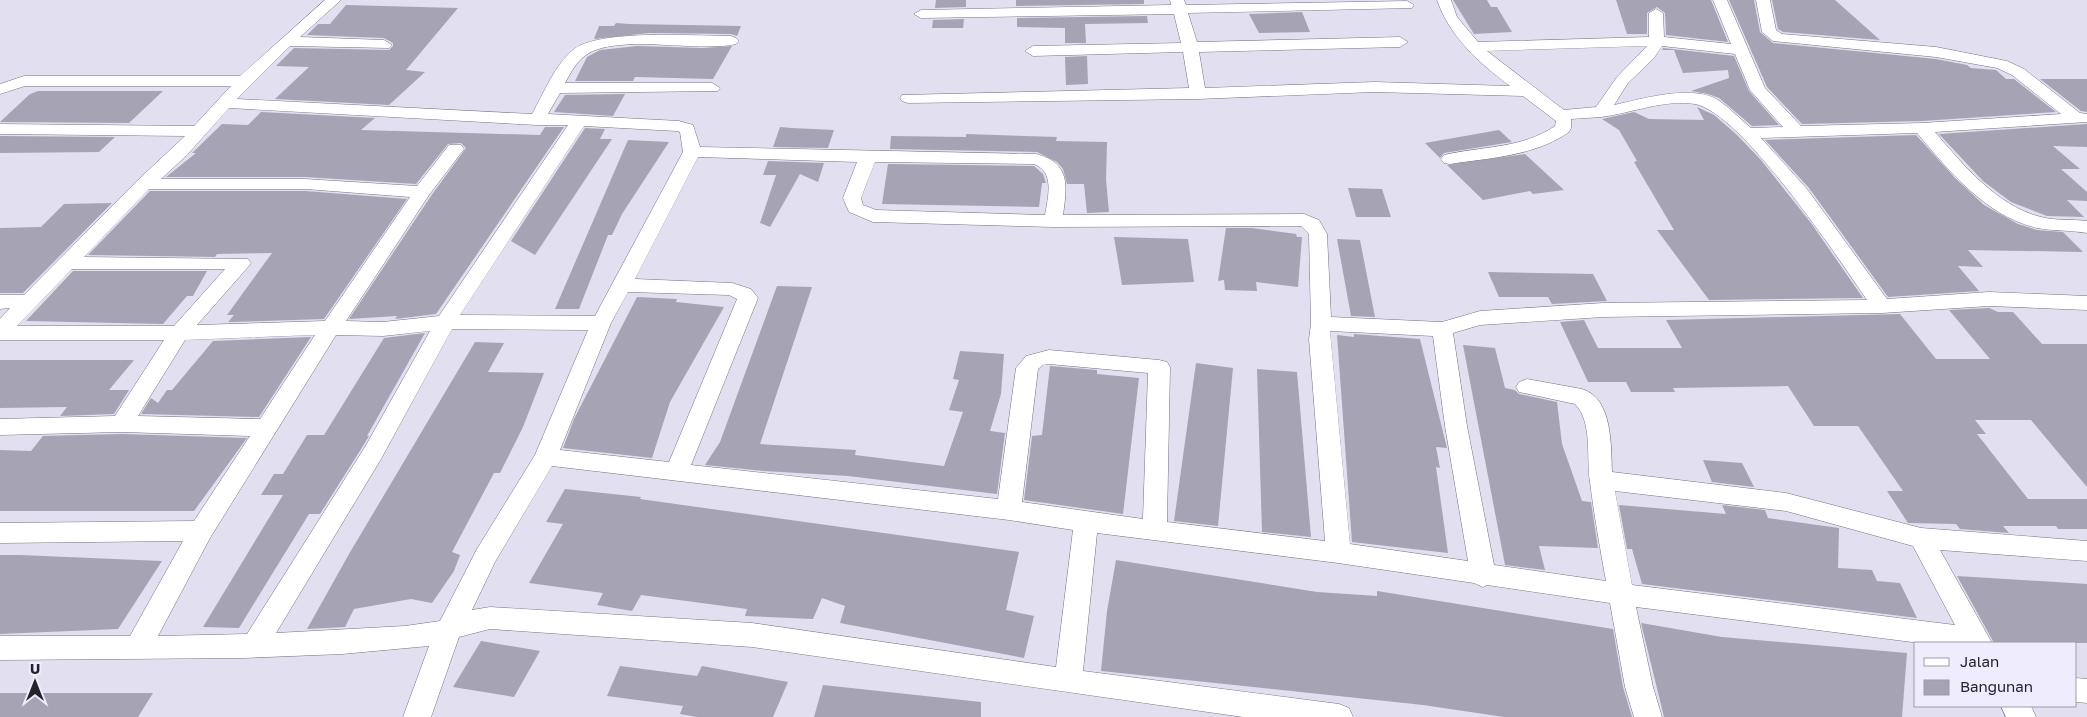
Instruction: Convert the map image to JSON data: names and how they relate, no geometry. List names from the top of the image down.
{
  "legend": ["Jalan", "Bangunan"],
  "north": "top"
}
